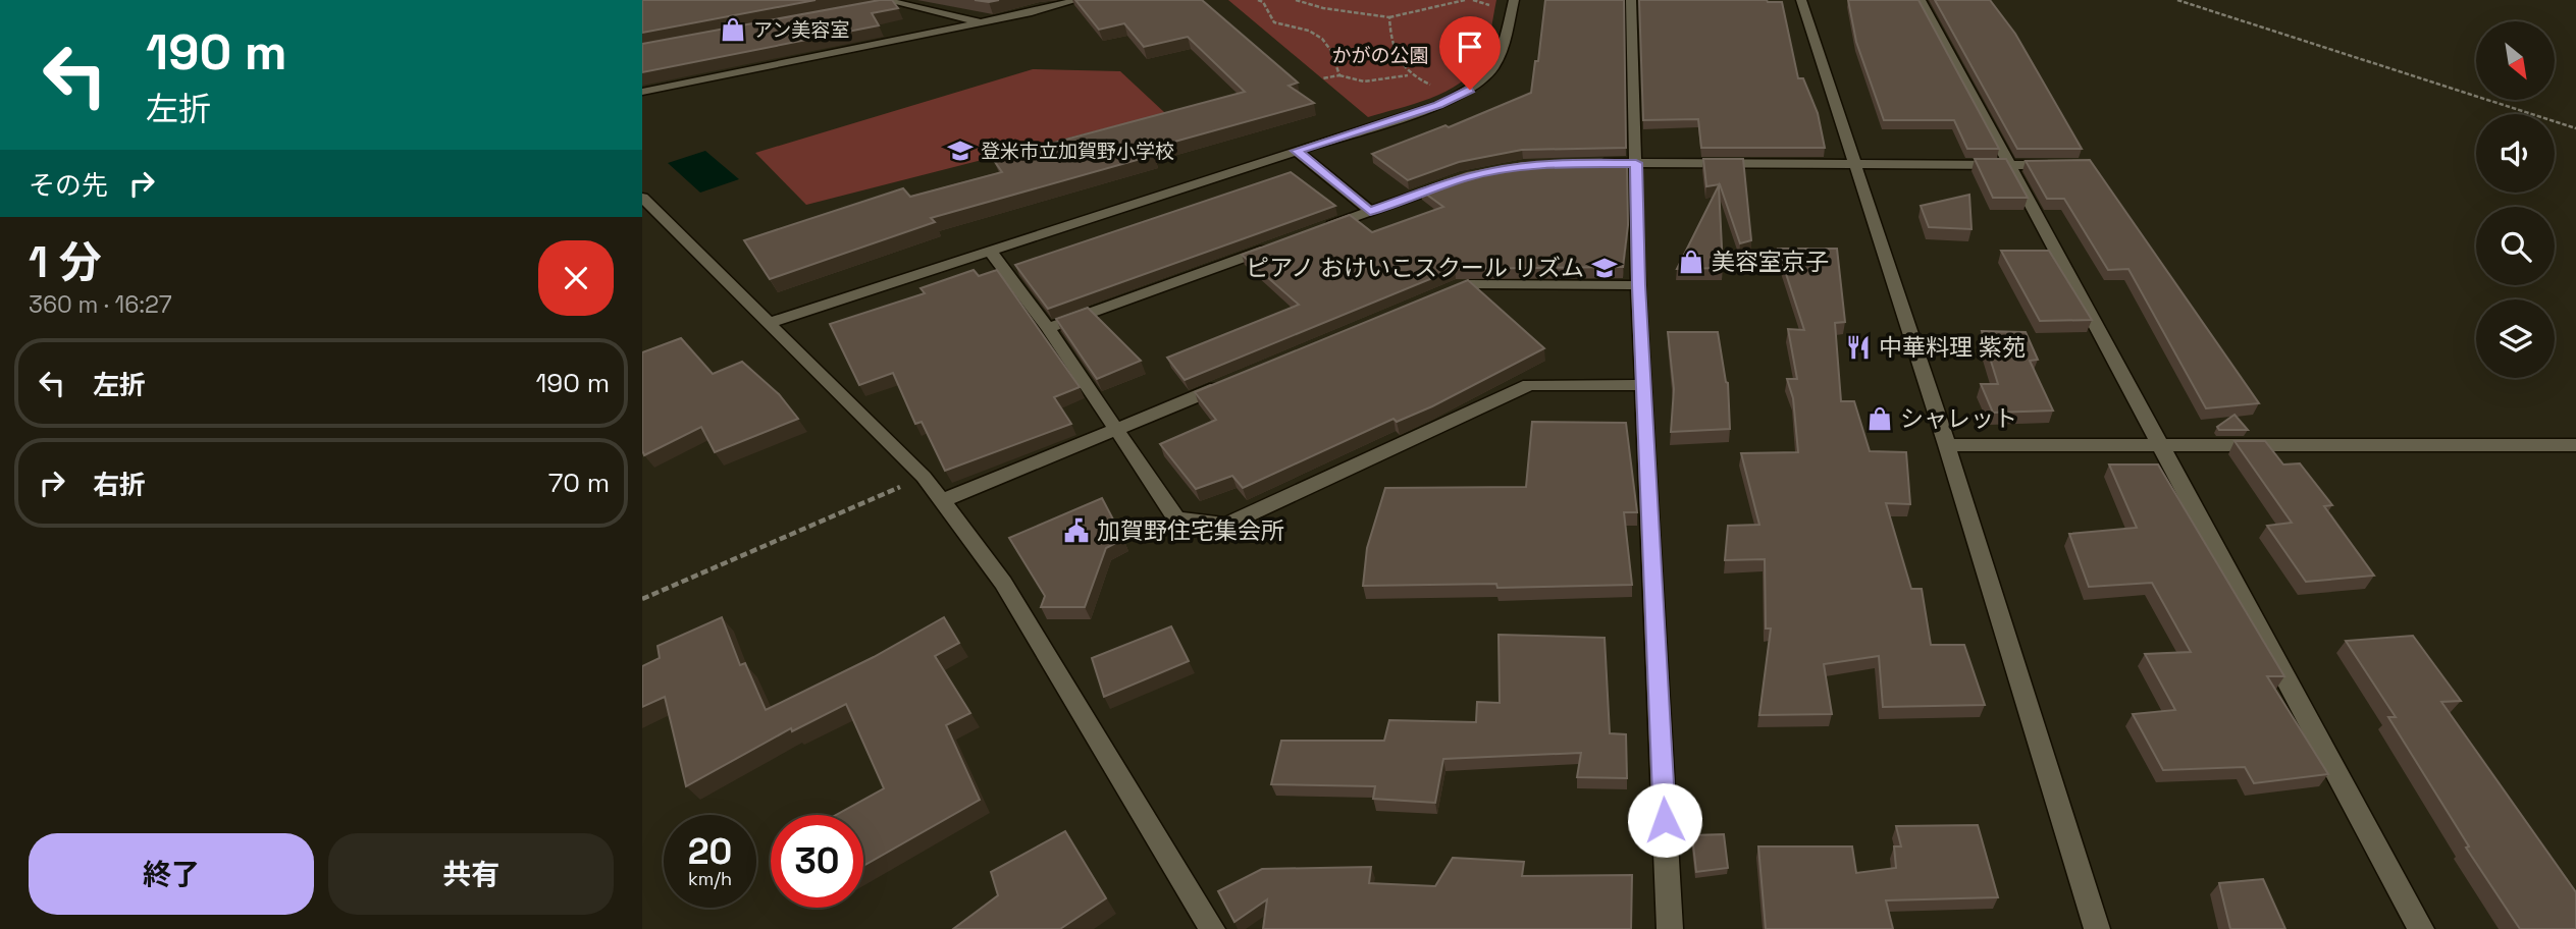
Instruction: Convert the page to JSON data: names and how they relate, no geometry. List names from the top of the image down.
{
  "parks": ["かがの公園"],
  "places": {
    "shop": ["アン美容室", "美容室京子", "シャレット"],
    "school or university": ["登米市立加賀野小学校", "ピアノ おけいこスクール リズム"],
    "restaurant": ["中華料理 紫苑"],
    "public building": ["加賀野住宅集会所"]
  },
  "north": "bottom right",
  "page": {
    "turn": ["190 m", "左折"],
    "then": "その先",
    "heading": ["1 分", "360 m · 16:27"],
    "list": [
      {
        "name": "左折",
        "value": "190 m"
      },
      {
        "name": "右折",
        "value": "70 m"
      }
    ],
    "speed": "20 km/h",
    "limit": "30",
    "buttons": ["終了", "共有"]
  }
}
